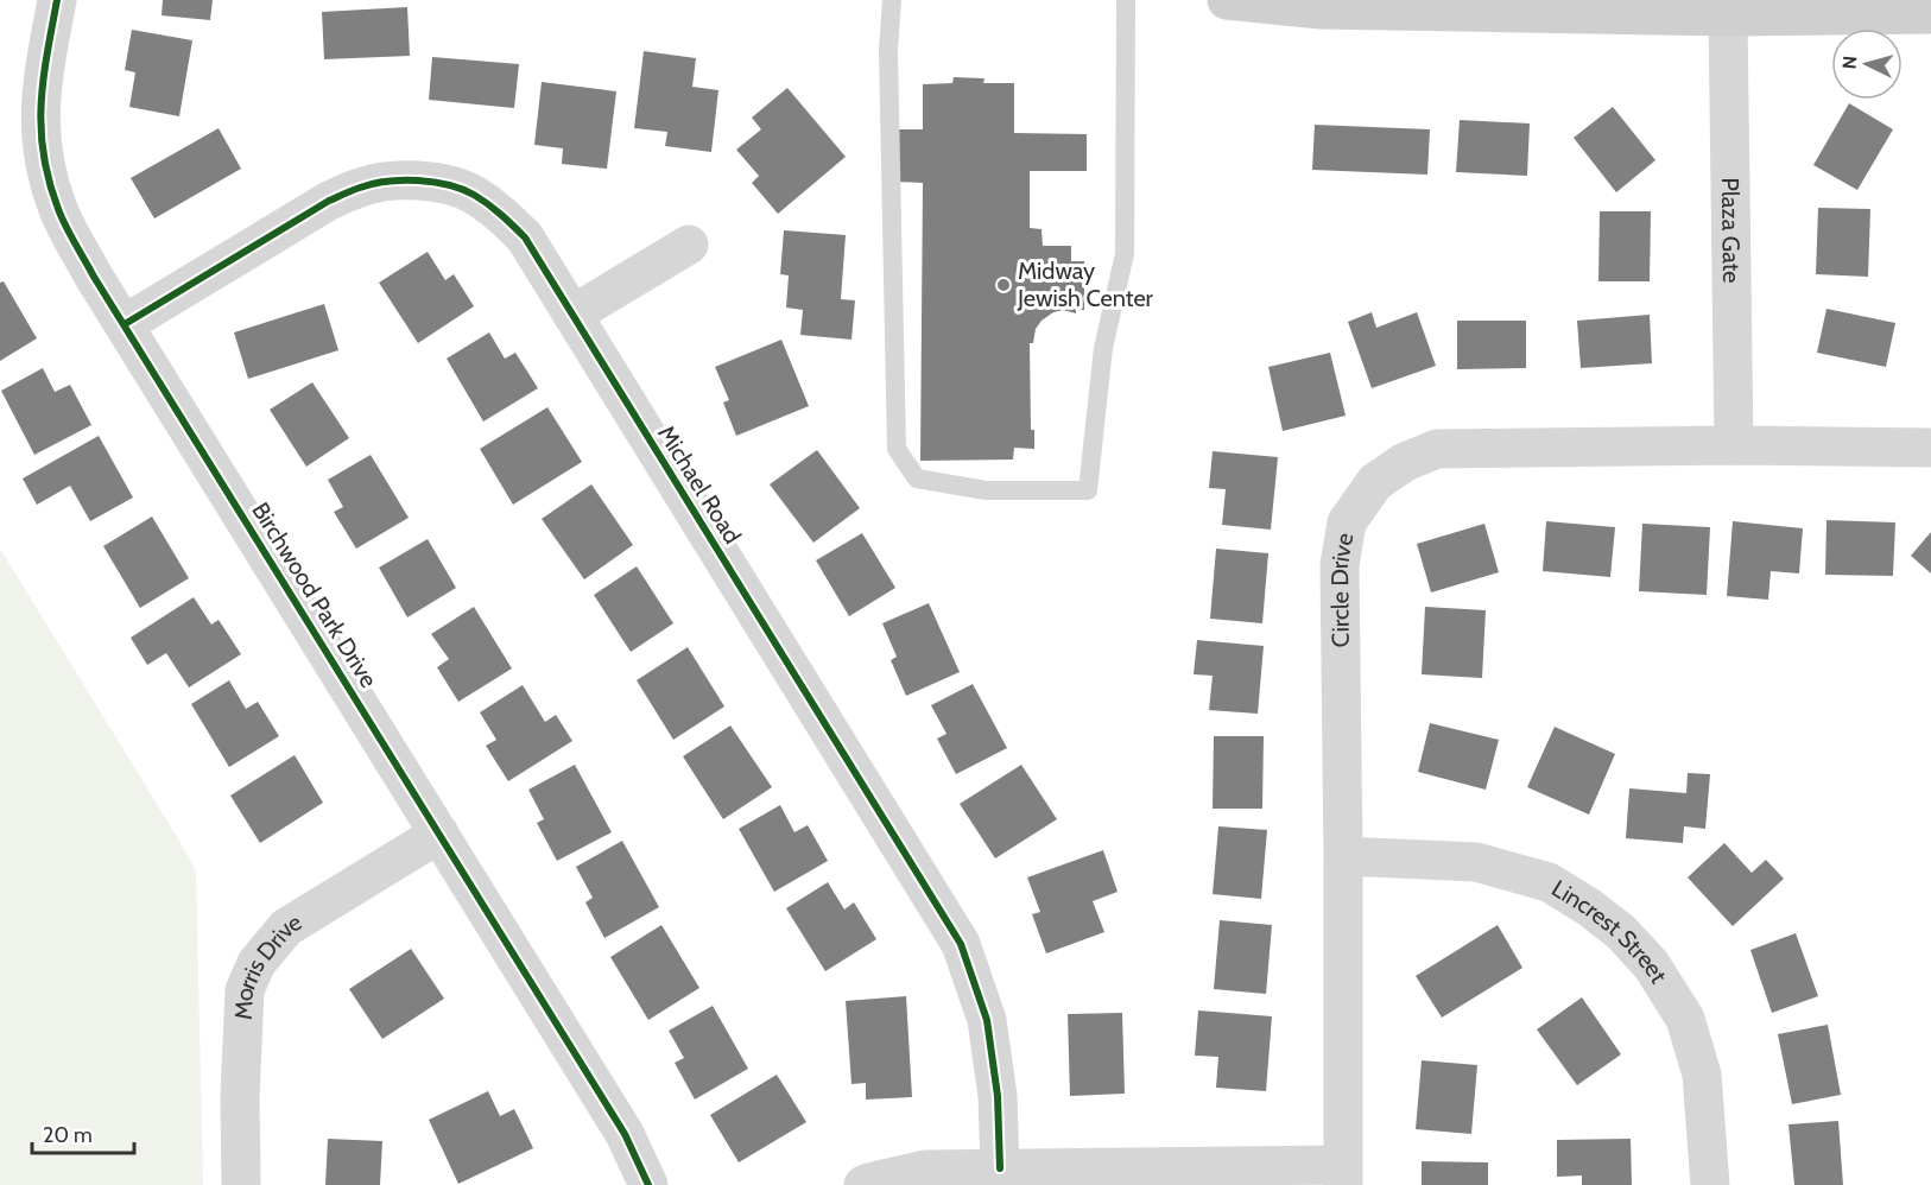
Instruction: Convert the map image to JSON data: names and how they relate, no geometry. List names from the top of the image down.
{
  "streets": {
    "street": [
      "Plaza Gate",
      "Michael Road",
      "Circle Drive",
      "Birchwood Park Drive",
      "Lincrest Street",
      "Morris Drive"
    ]
  },
  "crossings": [
    ["Plaza Gate", "Circle Drive"],
    ["Michael Road", "Birchwood Park Drive"],
    ["Circle Drive", "Lincrest Street"],
    ["Birchwood Park Drive", "Morris Drive"]
  ],
  "places": ["Midway Jewish Center"],
  "scale_bar": "20 m",
  "north": "left"
}
